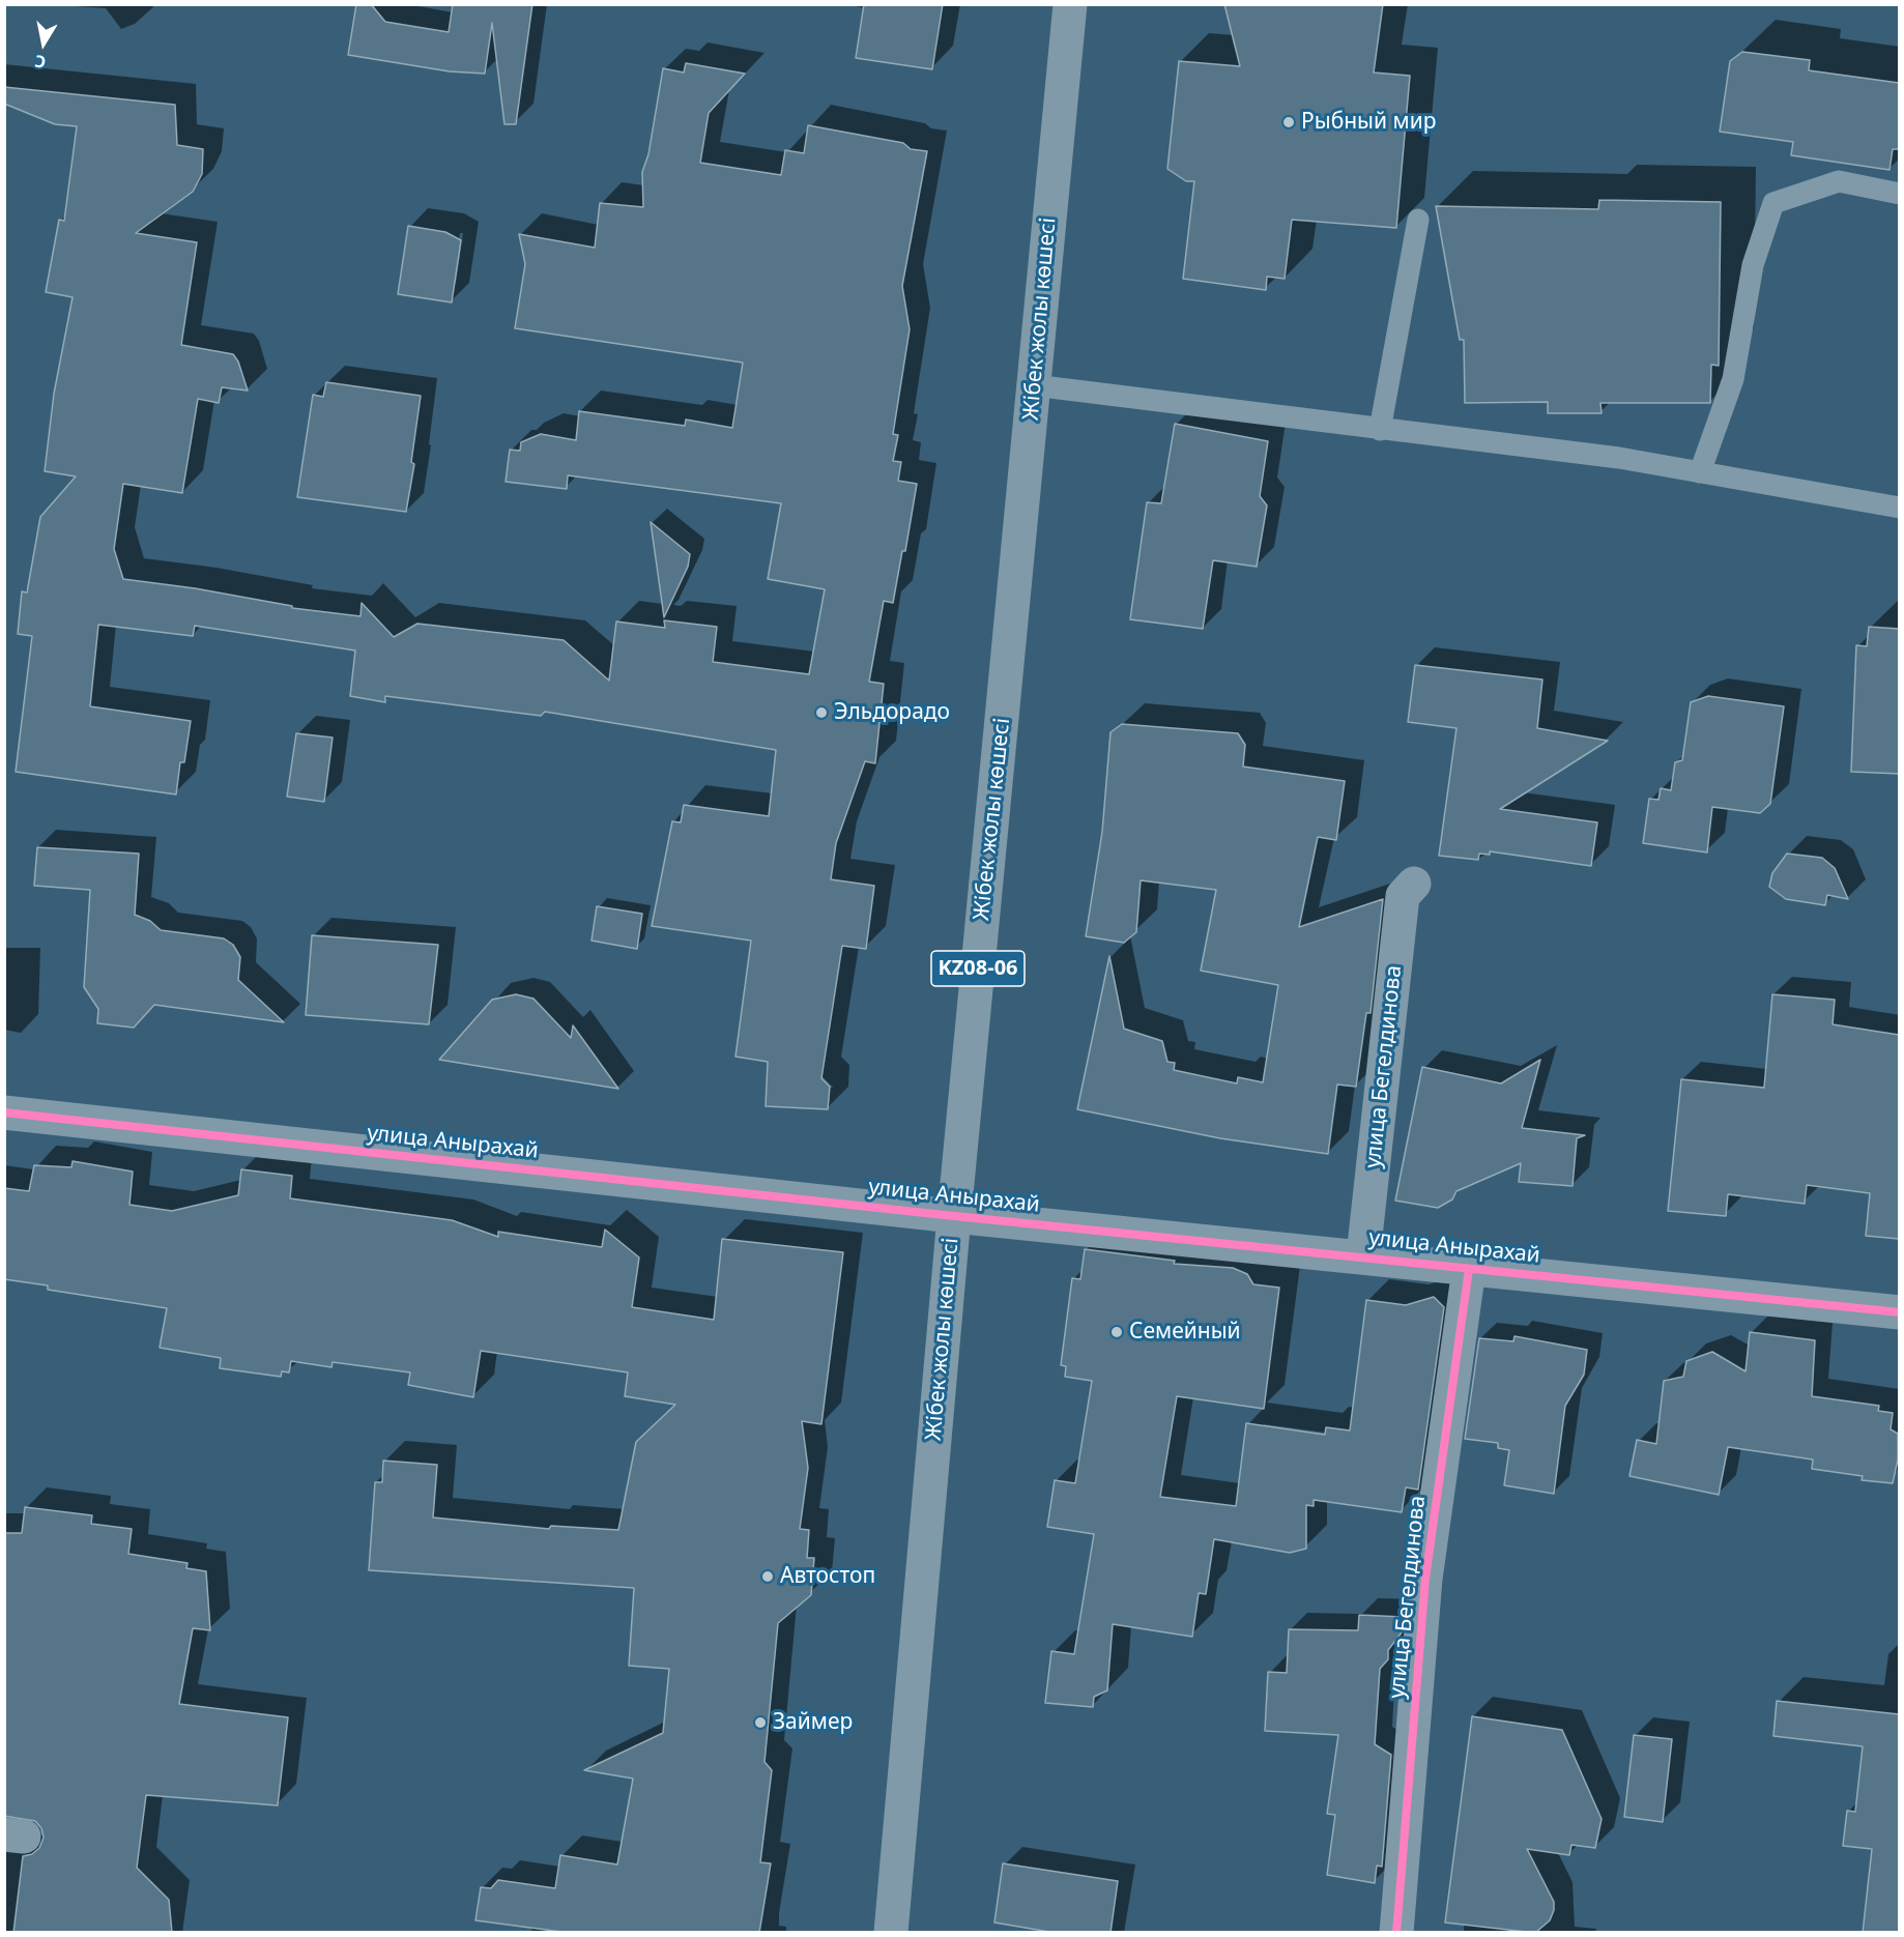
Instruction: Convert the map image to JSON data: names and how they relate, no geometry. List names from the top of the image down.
{
  "streets": {
    "highway": ["Жібек жолы көшесі", "KZ08-06"],
    "street": ["улица Бегелдинова", "улица Анырахай"]
  },
  "crossings": [
    ["Жібек жолы көшесі", "улица Анырахай"],
    ["улица Бегелдинова", "улица Анырахай"]
  ],
  "places": [
    "Рыбный мир",
    "Эльдорадо",
    "Семейный",
    "Автостоп",
    "Займер"
  ],
  "north": "bottom"
}
